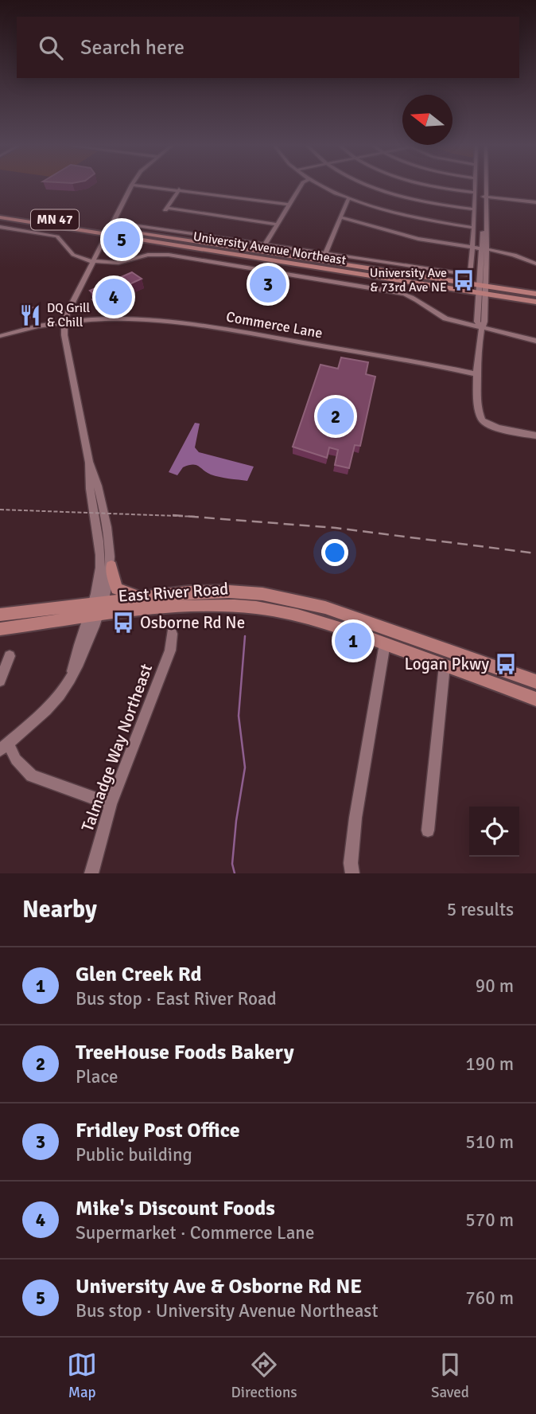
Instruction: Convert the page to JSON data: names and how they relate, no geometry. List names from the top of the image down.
{
  "streets": {
    "main road": ["MN 47", "University Avenue Northeast", "East River Road"],
    "street": ["Commerce Lane", "Talmadge Way Northeast"]
  },
  "places": {
    "bus stop": ["University Ave & 73rd Ave NE", "Osborne Rd Ne", "Logan Pkwy"],
    "restaurant": ["DQ Grill & Chill"]
  },
  "north": "left",
  "page": {
    "search": "Search here",
    "pins": [
      "5",
      "3",
      "4",
      "2",
      "1"
    ],
    "heading": ["Nearby", "5 results"],
    "list": [
      {
        "mark": "1",
        "name": "Glen Creek Rd",
        "note": "Bus stop · East River Road",
        "value": "90 m"
      },
      {
        "mark": "2",
        "name": "TreeHouse Foods Bakery",
        "note": "Place",
        "value": "190 m"
      },
      {
        "mark": "3",
        "name": "Fridley Post Office",
        "note": "Public building",
        "value": "510 m"
      },
      {
        "mark": "4",
        "name": "Mike's Discount Foods",
        "note": "Supermarket · Commerce Lane",
        "value": "570 m"
      },
      {
        "mark": "5",
        "name": "University Ave & Osborne Rd NE",
        "note": "Bus stop · University Avenue Northeast",
        "value": "760 m"
      }
    ],
    "nav": ["Map", "Directions", "Saved"]
  }
}
